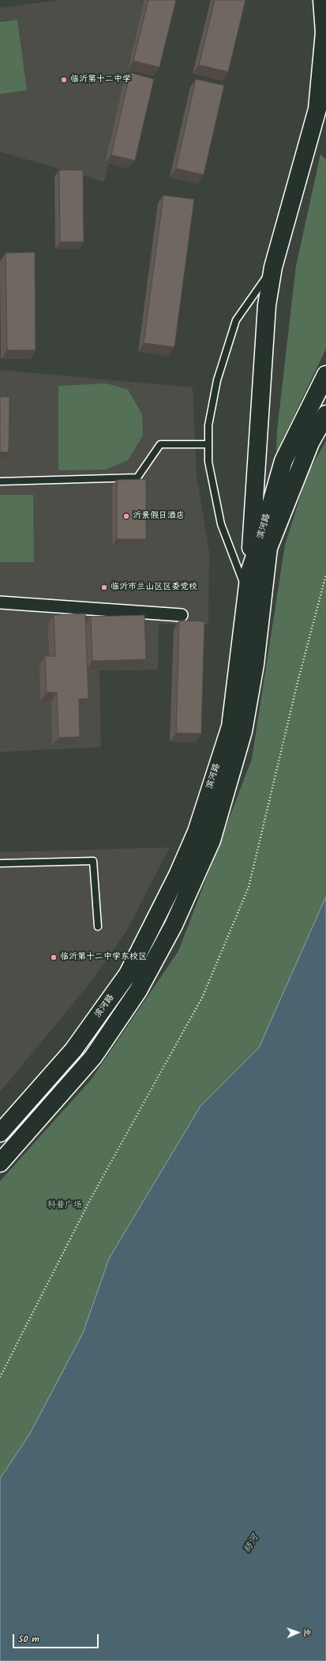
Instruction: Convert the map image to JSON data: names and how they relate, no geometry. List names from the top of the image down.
{
  "streets": {
    "main road": ["滨河路"]
  },
  "water": ["祊河"],
  "parks": ["科普广场"],
  "places": [
    "临沂第十二中学",
    "沂景假日酒店",
    "临沂市兰山区区委党校",
    "临沂第十二中学东校区"
  ],
  "scale_bar": "50 m",
  "north": "right"
}
